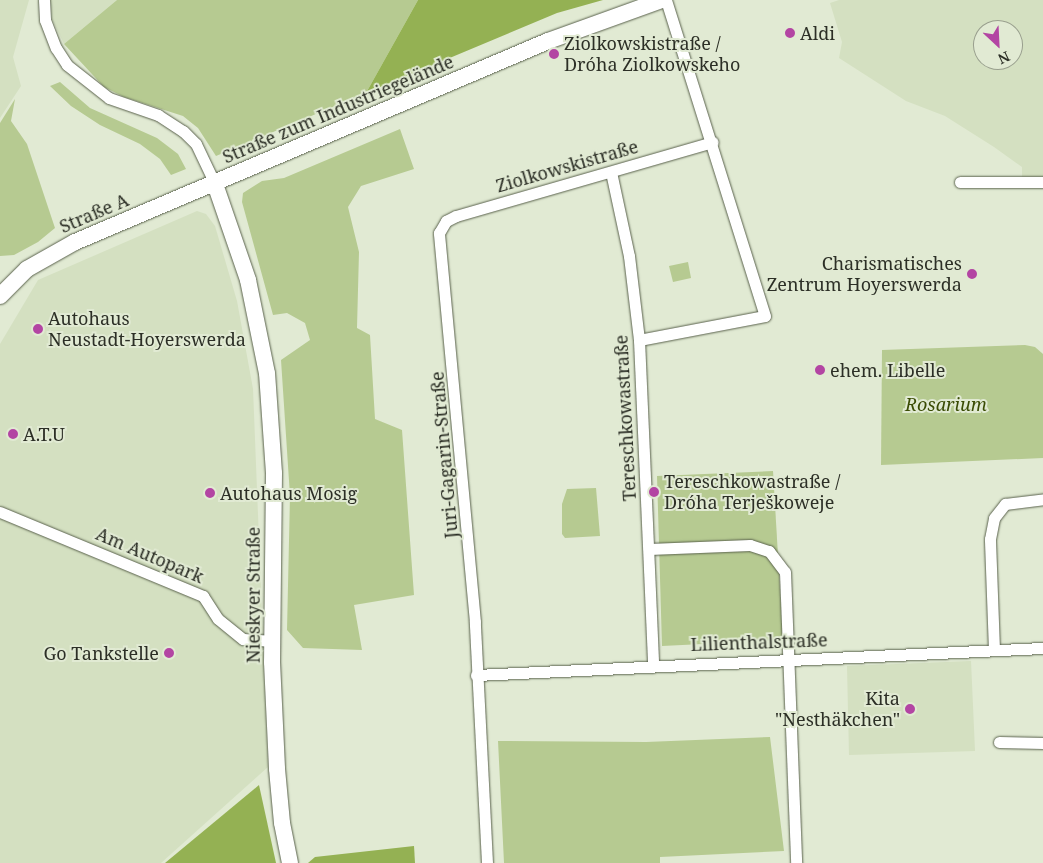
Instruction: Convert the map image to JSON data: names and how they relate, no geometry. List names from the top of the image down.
{
  "streets": {
    "main road": ["Straße zum Industriegelände", "Straße A", "Nieskyer Straße"],
    "street": [
      "Ziolkowskistraße",
      "Tereschkowastraße",
      "Juri-Gagarin-Straße",
      "Am Autopark",
      "Lilienthalstraße"
    ]
  },
  "crossings": [
    ["Straße zum Industriegelände", "Straße A"],
    ["Straße zum Industriegelände", "Nieskyer Straße"],
    ["Ziolkowskistraße", "Tereschkowastraße"],
    ["Ziolkowskistraße", "Juri-Gagarin-Straße"],
    ["Straße A", "Nieskyer Straße"],
    ["Tereschkowastraße", "Lilienthalstraße"],
    ["Juri-Gagarin-Straße", "Lilienthalstraße"],
    ["Am Autopark", "Nieskyer Straße"]
  ],
  "parks": ["Rosarium"],
  "places": [
    "Aldi",
    "Ziolkowskistraße / Dróha Ziolkowskeho",
    "Charismatisches Zentrum Hoyerswerda",
    "Autohaus Neustadt-Hoyerswerda",
    "ehem. Libelle",
    "A.T.U",
    "Tereschkowastraße / Dróha Terješkoweje",
    "Autohaus Mosig",
    "Go Tankstelle",
    "Kita \"Nesthäkchen\""
  ],
  "north": "bottom right"
}
